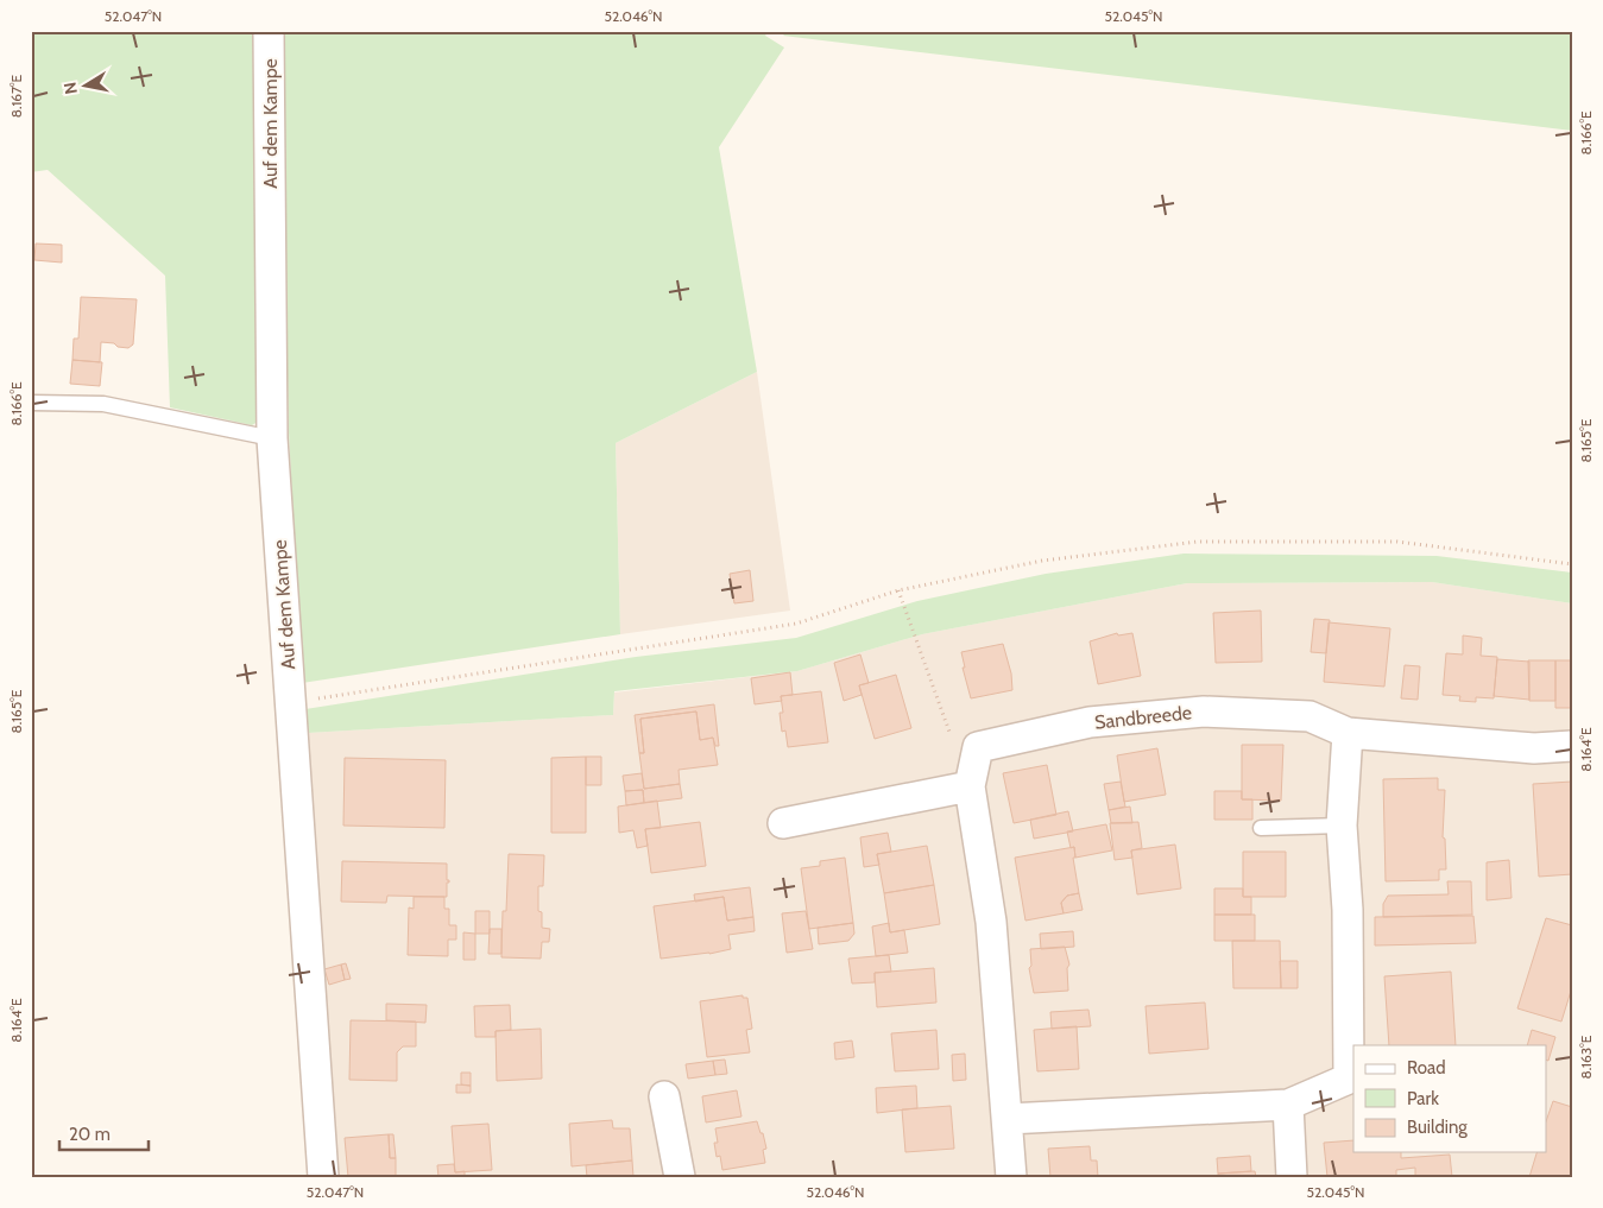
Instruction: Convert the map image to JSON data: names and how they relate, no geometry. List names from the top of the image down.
{
  "streets": {
    "street": ["Auf dem Kampe", "Sandbreede"]
  },
  "legend": ["Road", "Park", "Building"],
  "scale_bar": "20 m",
  "north": "left",
  "coordinates": [
    "52.047°N",
    "52.046°N",
    "52.045°N",
    "8.167°E",
    "8.166°E",
    "8.165°E",
    "8.164°E",
    "8.163°E"
  ]
}
